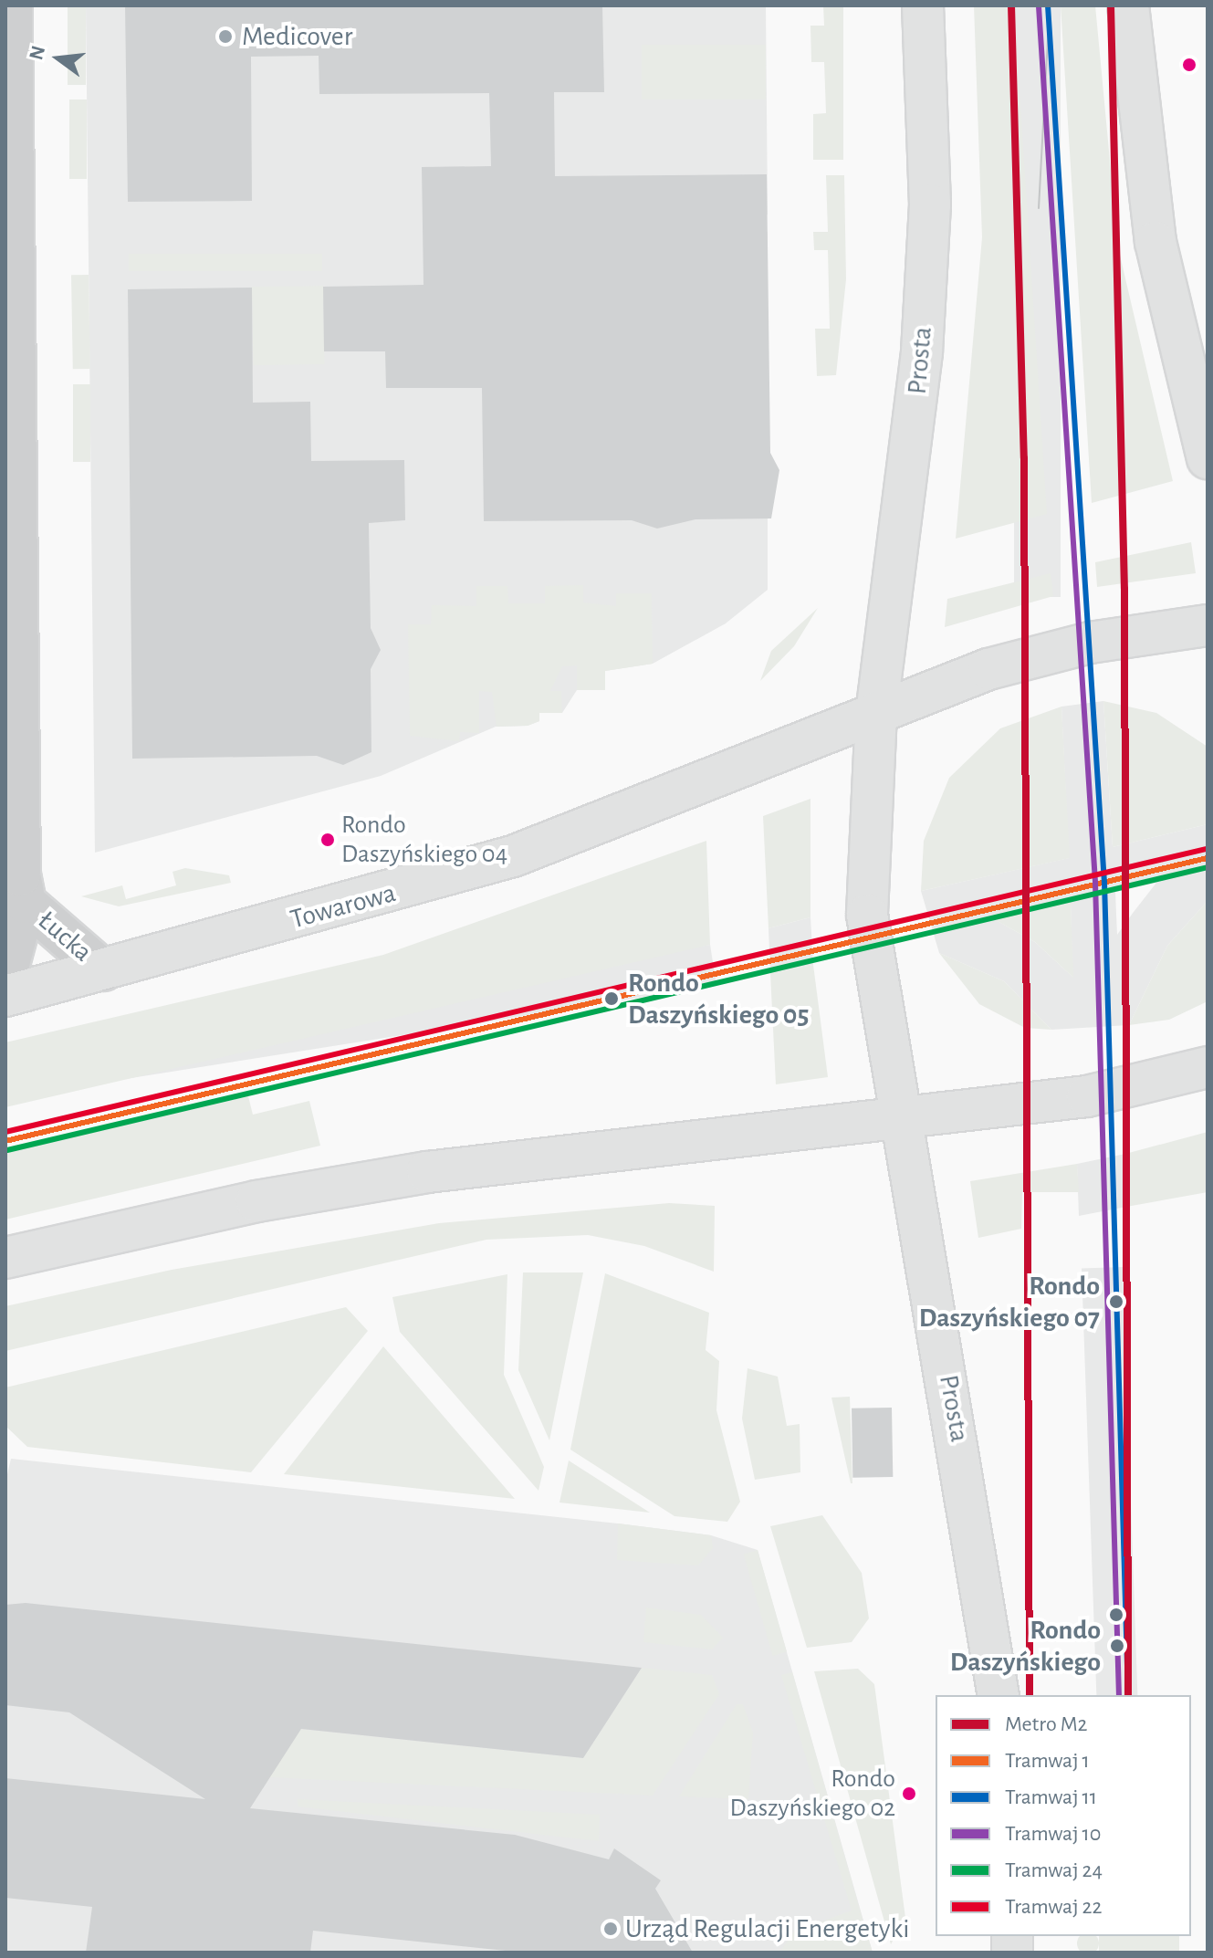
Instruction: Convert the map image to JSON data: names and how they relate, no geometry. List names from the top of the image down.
{
  "streets": {
    "main road": ["Prosta", "Towarowa"],
    "street": ["Łucka"]
  },
  "crossings": [
    ["Prosta", "Towarowa"],
    ["Towarowa", "Łucka"]
  ],
  "places": [
    "Medicover",
    "Rondo Daszyńskiego 04",
    "Rondo Daszyńskiego 05",
    "Rondo Daszyńskiego 07",
    "Rondo Daszyńskiego",
    "Rondo Daszyńskiego 02",
    "Urząd Regulacji Energetyki"
  ],
  "lines": [
    "metro line M2",
    "tram line 11",
    "tram line 10",
    "tram line 22",
    "tram line 1",
    "tram line 24"
  ],
  "legend": [
    "Metro M2",
    "Tramwaj 1",
    "Tramwaj 11",
    "Tramwaj 10",
    "Tramwaj 24",
    "Tramwaj 22"
  ],
  "north": "left"
}
